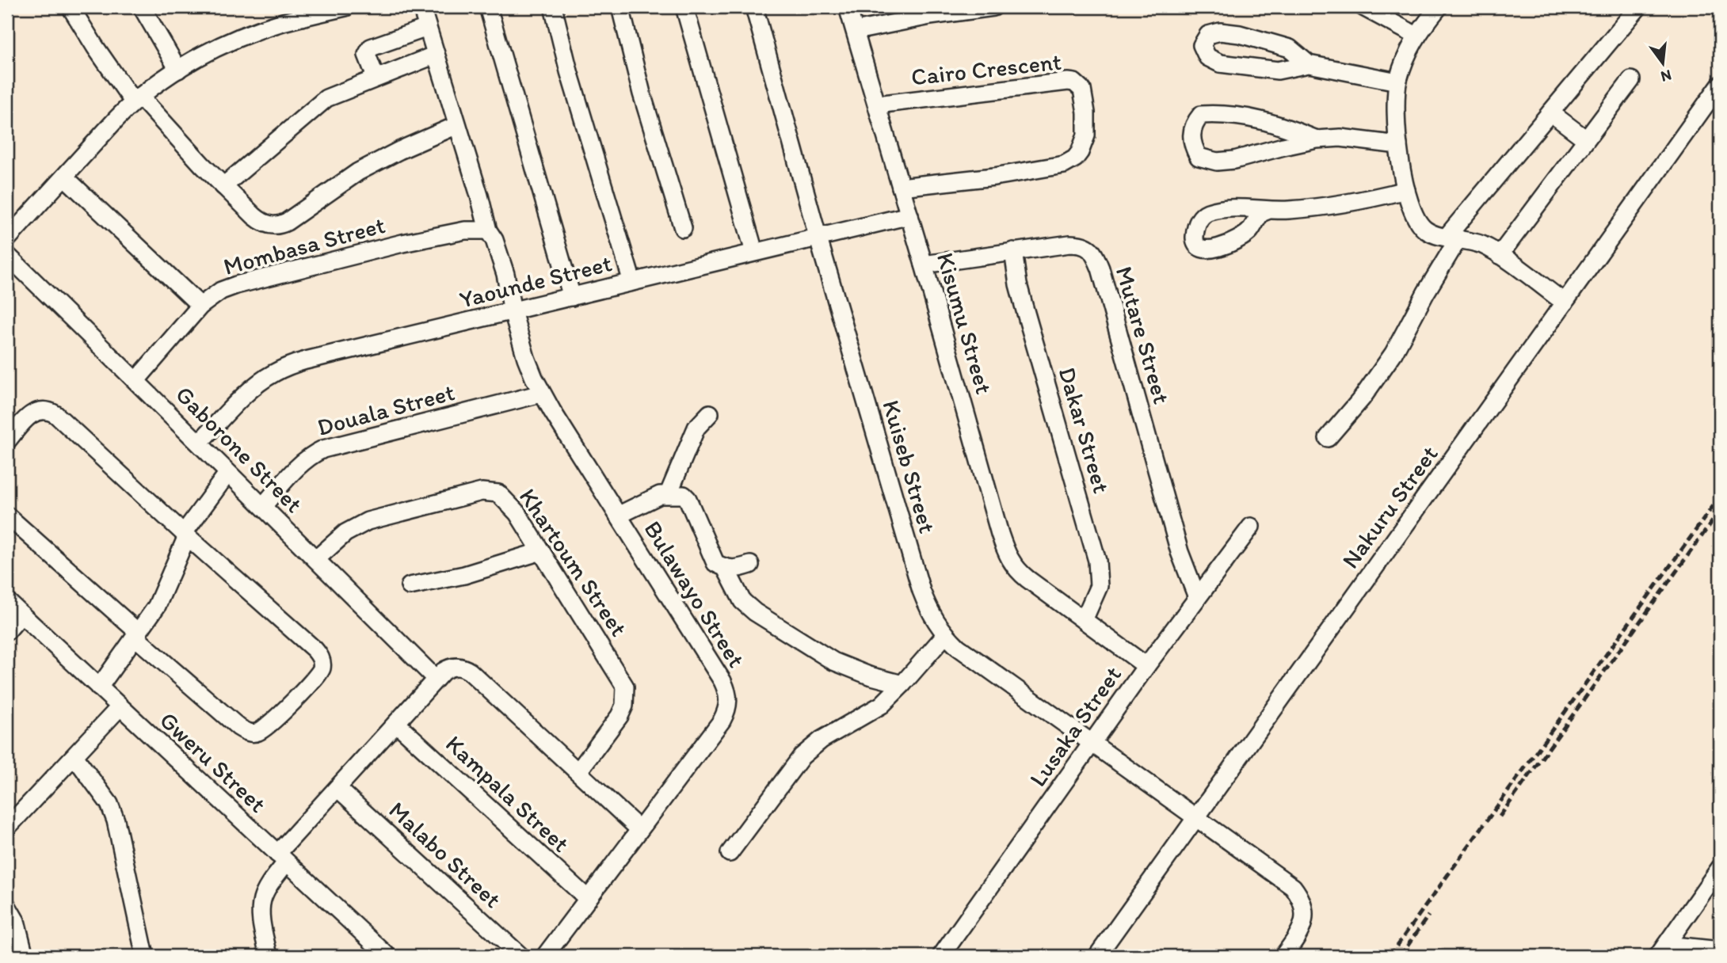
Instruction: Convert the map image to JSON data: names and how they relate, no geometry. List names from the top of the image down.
{
  "streets": {
    "street": [
      "Cairo Crescent",
      "Mombasa Street",
      "Yaounde Street",
      "Kisumu Street",
      "Mutare Street",
      "Douala Street",
      "Dakar Street",
      "Gaborone Street",
      "Kuiseb Street",
      "Nakuru Street",
      "Khartoum Street",
      "Bulawayo Street",
      "Lusaka Street",
      "Gweru Street",
      "Kampala Street",
      "Malabo Street"
    ]
  },
  "crossings": [
    ["Cairo Crescent", "Kisumu Street"],
    ["Mombasa Street", "Gaborone Street"],
    ["Mombasa Street", "Bulawayo Street"],
    ["Yaounde Street", "Kisumu Street"],
    ["Yaounde Street", "Gaborone Street"],
    ["Yaounde Street", "Kuiseb Street"],
    ["Yaounde Street", "Bulawayo Street"],
    ["Kisumu Street", "Mutare Street"],
    ["Kisumu Street", "Dakar Street"],
    ["Kisumu Street", "Lusaka Street"],
    ["Mutare Street", "Dakar Street"],
    ["Mutare Street", "Lusaka Street"],
    ["Douala Street", "Gaborone Street"],
    ["Douala Street", "Bulawayo Street"],
    ["Gaborone Street", "Khartoum Street"],
    ["Kuiseb Street", "Nakuru Street"],
    ["Kuiseb Street", "Lusaka Street"],
    ["Bulawayo Street", "Kampala Street"]
  ],
  "north": "bottom"
}
